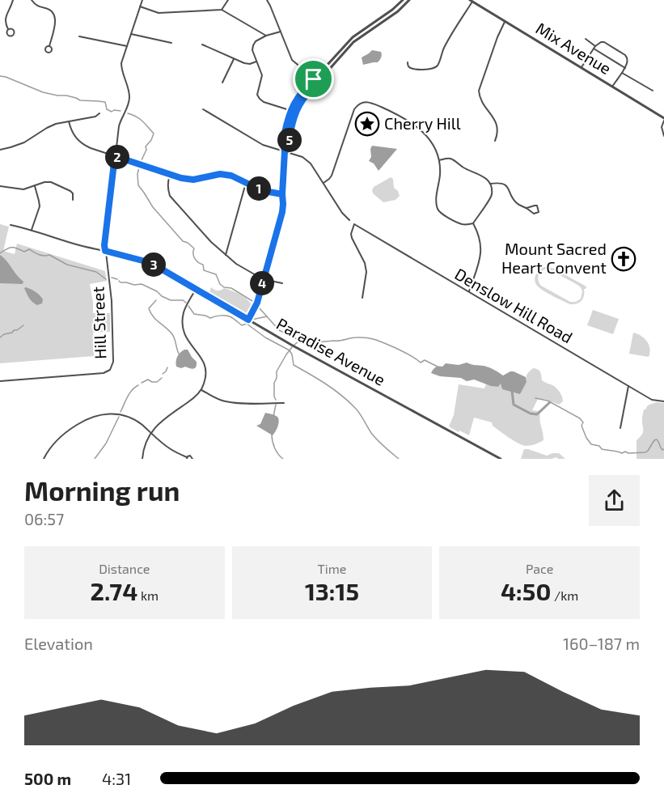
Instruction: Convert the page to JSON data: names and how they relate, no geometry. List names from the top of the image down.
{
  "streets": {
    "street": [
      "Mix Avenue",
      "Denslow Hill Road",
      "Hill Street",
      "Paradise Avenue"
    ]
  },
  "crossings": [
    ["Hill Street", "Paradise Avenue"]
  ],
  "places": {
    "place": ["Cherry Hill"],
    "church": ["Mount Sacred Heart Convent"]
  },
  "page": {
    "pins": [
      "5",
      "2",
      "1",
      "3",
      "4"
    ],
    "heading": ["Morning run", "06:57"],
    "stats": [
      ["Distance", "2.74 km"],
      ["Time", "13:15"],
      ["Pace", "4:50 /km"]
    ],
    "chart": ["Elevation", "160–187 m"],
    "list": [
      {
        "name": "500 m",
        "note": "4:31"
      }
    ]
  }
}
